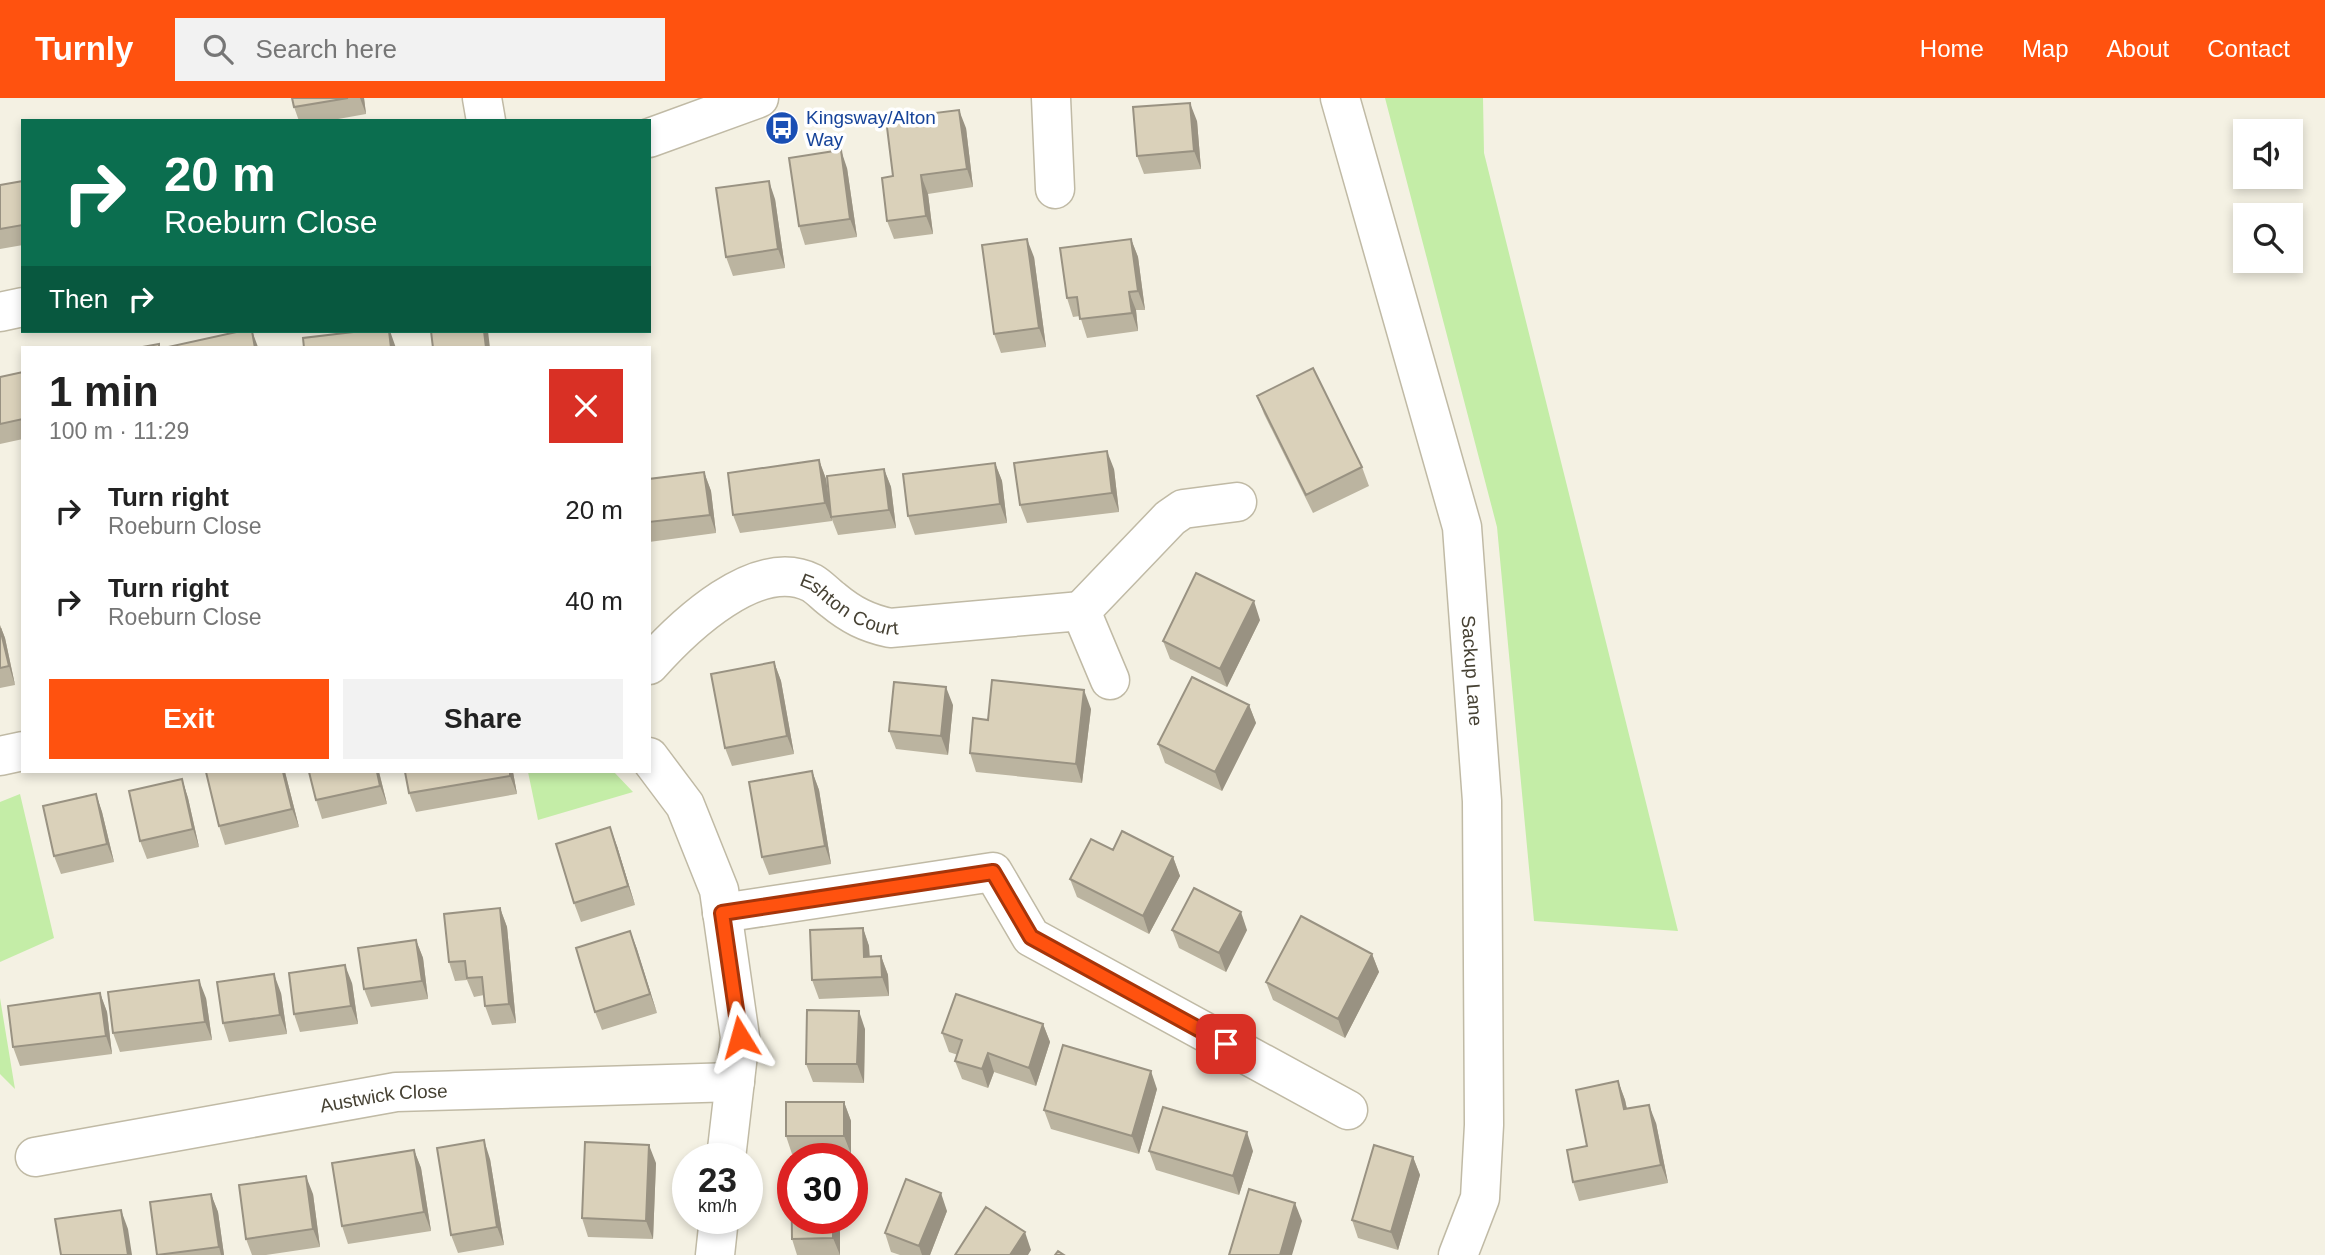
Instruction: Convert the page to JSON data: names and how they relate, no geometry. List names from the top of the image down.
{
  "streets": {
    "street": ["Eshton Court", "Sackup Lane", "Austwick Close"]
  },
  "places": {
    "bus stop": ["Kingsway/Alton Way"]
  },
  "page": {
    "header": "Turnly",
    "search": "Search here",
    "nav": [
      "Home",
      "Map",
      "About",
      "Contact"
    ],
    "turn": ["20 m", "Roeburn Close"],
    "then": "Then",
    "heading": ["1 min", "100 m · 11:29"],
    "list": [
      {
        "name": "Turn right",
        "note": "Roeburn Close",
        "value": "20 m"
      },
      {
        "name": "Turn right",
        "note": "Roeburn Close",
        "value": "40 m"
      }
    ],
    "buttons": ["Exit", "Share"],
    "speed": "23 km/h",
    "limit": "30"
  }
}
